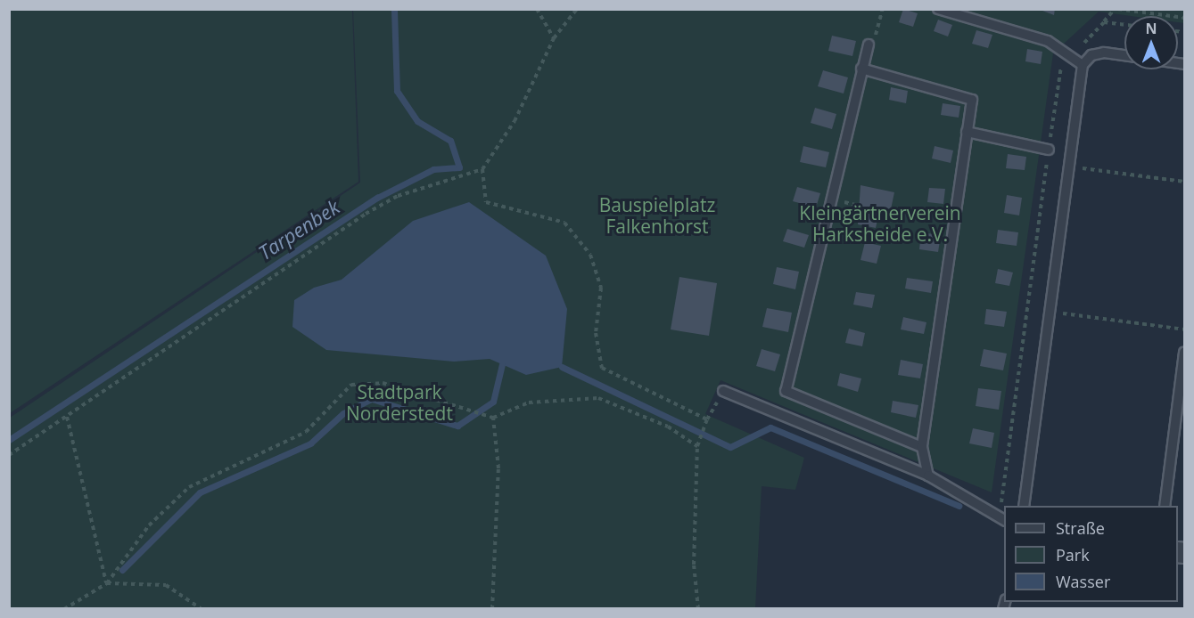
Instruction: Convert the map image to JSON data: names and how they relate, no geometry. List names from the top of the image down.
{
  "water": ["Tarpenbek"],
  "parks": ["Bauspielplatz Falkenhorst", "Kleingärtnerverein Harksheide e.V.", "Stadtpark Norderstedt"],
  "legend": ["Straße", "Park", "Wasser"],
  "north": "top"
}
